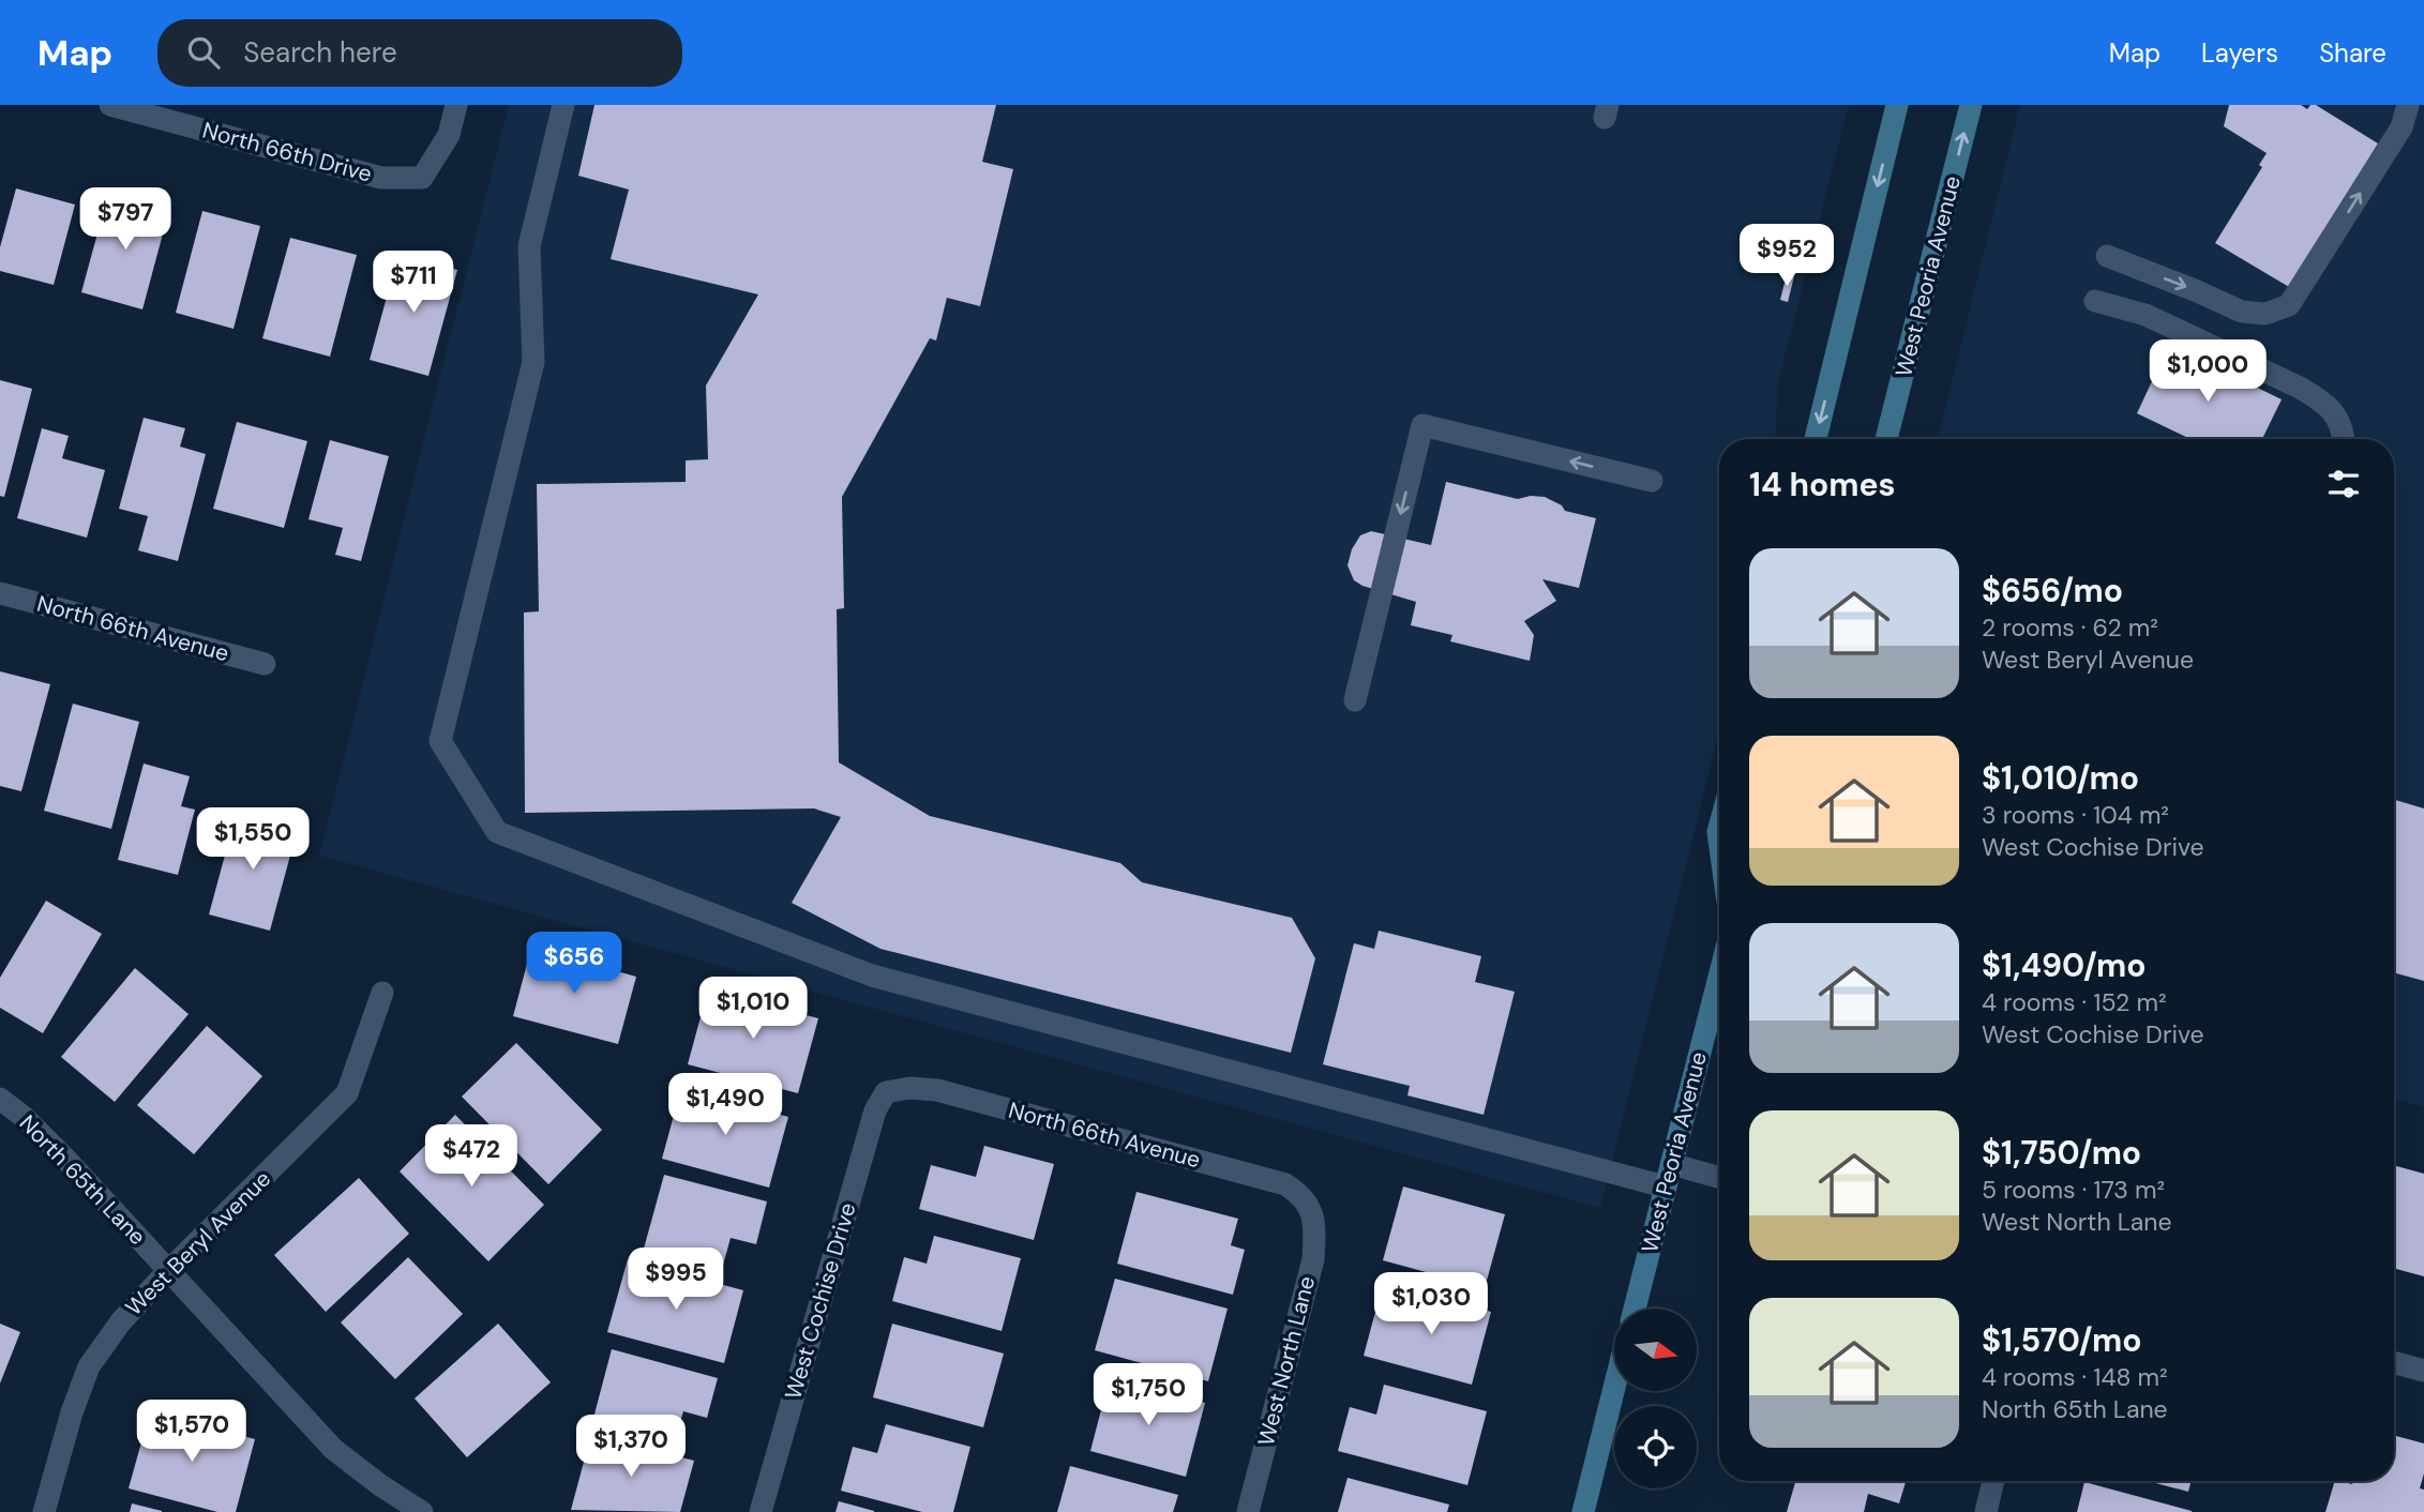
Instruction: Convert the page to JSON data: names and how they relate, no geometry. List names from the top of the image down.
{
  "streets": {
    "main road": ["West Peoria Avenue"],
    "street": [
      "North 66th Drive",
      "North 66th Avenue",
      "North 65th Lane",
      "West Beryl Avenue",
      "West Cochise Drive",
      "West North Lane"
    ]
  },
  "crossings": [
    ["North 66th Avenue", "West Cochise Drive"],
    ["North 66th Avenue", "West North Lane"],
    ["North 65th Lane", "West Beryl Avenue"]
  ],
  "north": "right",
  "page": {
    "header": "Map",
    "search": "Search here",
    "nav": ["Map", "Layers", "Share"],
    "price": [
      "$797",
      "$952",
      "$711",
      "$1,000",
      "$1,550",
      "$656",
      "$1,010",
      "$1,490",
      "$472",
      "$995",
      "$1,030",
      "$1,750",
      "$1,570",
      "$1,370"
    ],
    "heading": "14 homes",
    "list": [
      {
        "name": "$656/mo",
        "note": "2 rooms · 62 m² · West Beryl Avenue"
      },
      {
        "name": "$1,010/mo",
        "note": "3 rooms · 104 m² · West Cochise Drive"
      },
      {
        "name": "$1,490/mo",
        "note": "4 rooms · 152 m² · West Cochise Drive"
      },
      {
        "name": "$1,750/mo",
        "note": "5 rooms · 173 m² · West North Lane"
      },
      {
        "name": "$1,570/mo",
        "note": "4 rooms · 148 m² · North 65th Lane"
      }
    ]
  }
}
